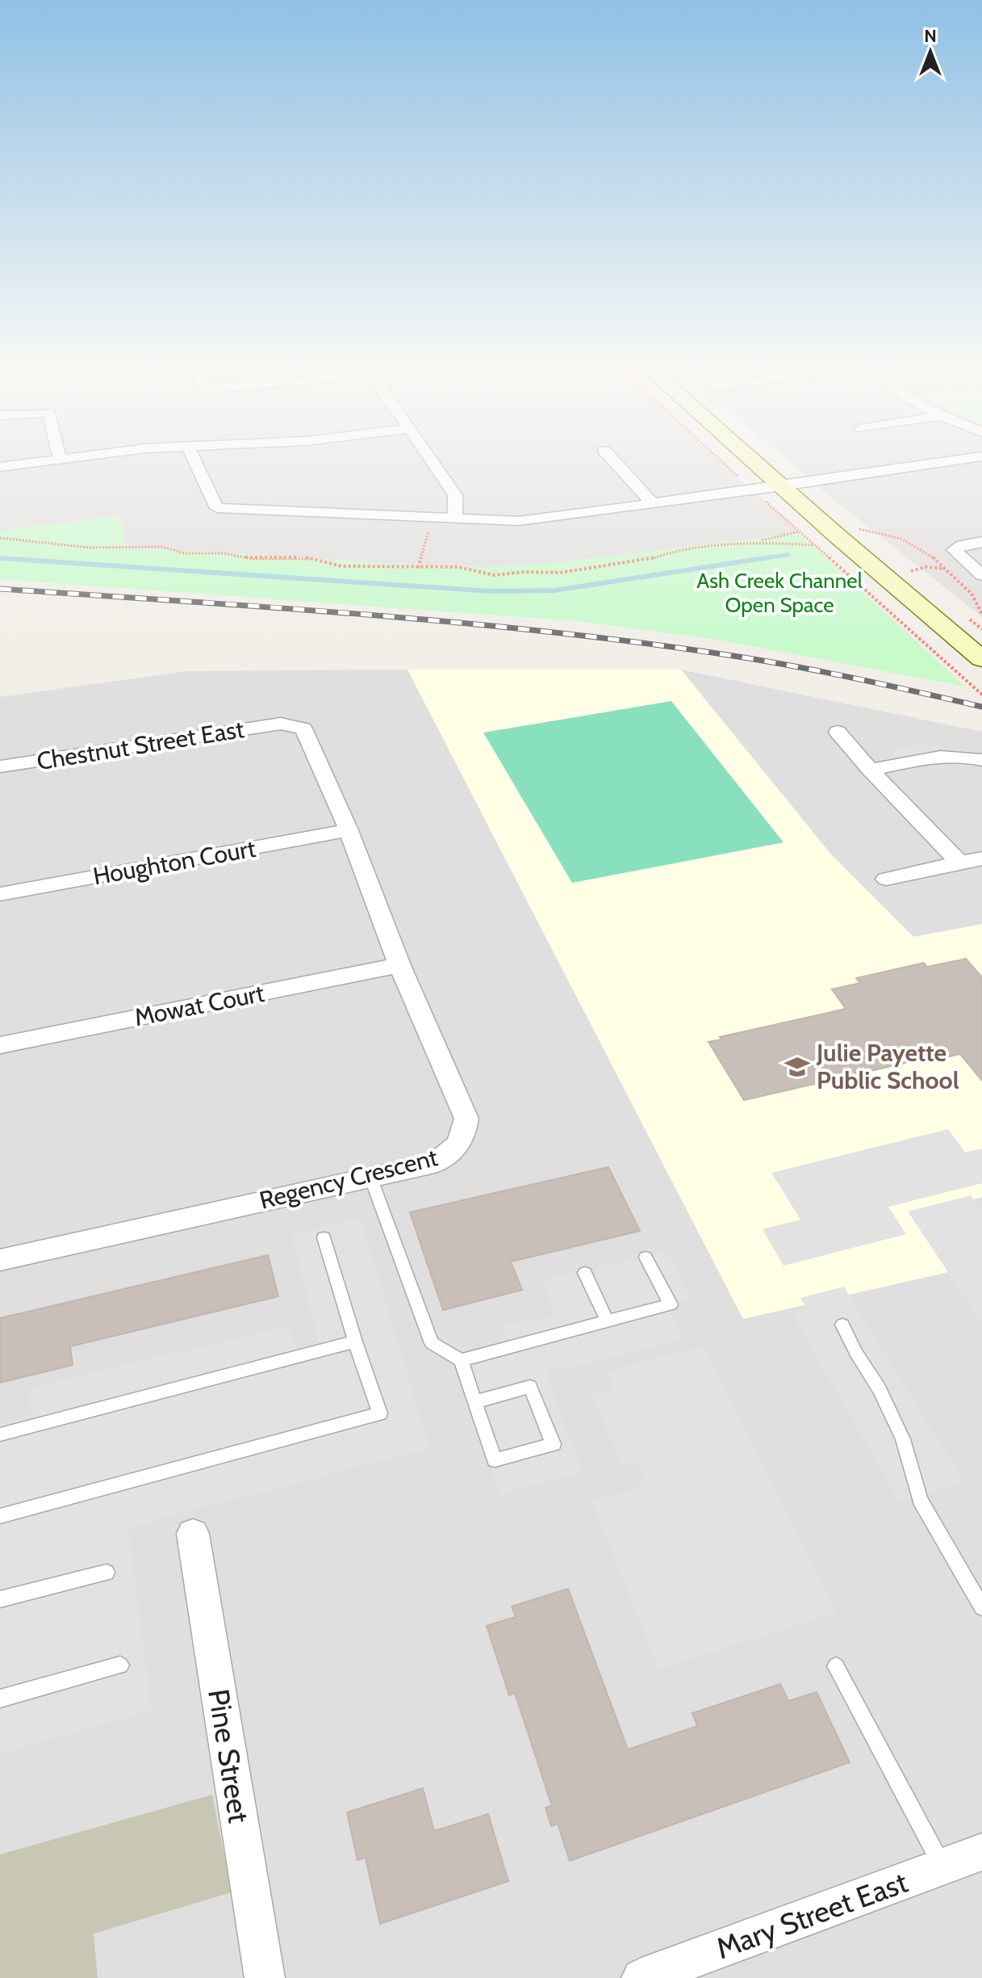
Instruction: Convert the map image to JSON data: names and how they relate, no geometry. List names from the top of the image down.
{
  "streets": {
    "street": [
      "Chestnut Street East",
      "Houghton Court",
      "Mowat Court",
      "Regency Crescent",
      "Pine Street",
      "Mary Street East"
    ]
  },
  "crossings": [
    ["Chestnut Street East", "Regency Crescent"],
    ["Houghton Court", "Regency Crescent"],
    ["Mowat Court", "Regency Crescent"]
  ],
  "parks": ["Ash Creek Channel Open Space"],
  "places": {
    "school or university": ["Julie Payette Public School"]
  },
  "north": "top"
}
